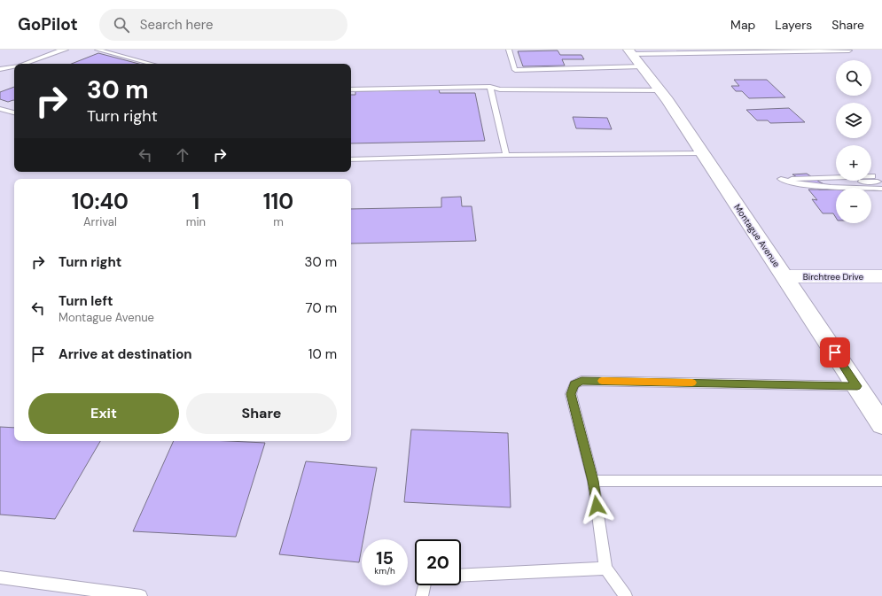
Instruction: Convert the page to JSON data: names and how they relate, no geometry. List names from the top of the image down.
{
  "streets": {
    "main road": ["Montague Avenue"],
    "street": ["Birchtree Drive"]
  },
  "crossings": [
    ["Montague Avenue", "Birchtree Drive"]
  ],
  "page": {
    "header": "GoPilot",
    "search": "Search here",
    "nav": ["Map", "Layers", "Share"],
    "map_buttons": ["+", "−"],
    "turn": ["30 m", "Turn right"],
    "eta": [
      "10:40",
      "Arrival",
      "1",
      "min",
      "110",
      "m"
    ],
    "list": [
      {
        "name": "Turn right",
        "value": "30 m"
      },
      {
        "name": "Turn left",
        "note": "Montague Avenue",
        "value": "70 m"
      },
      {
        "name": "Arrive at destination",
        "value": "10 m"
      }
    ],
    "buttons": ["Exit", "Share"],
    "speed": "15 km/h",
    "limit": "20"
  }
}
